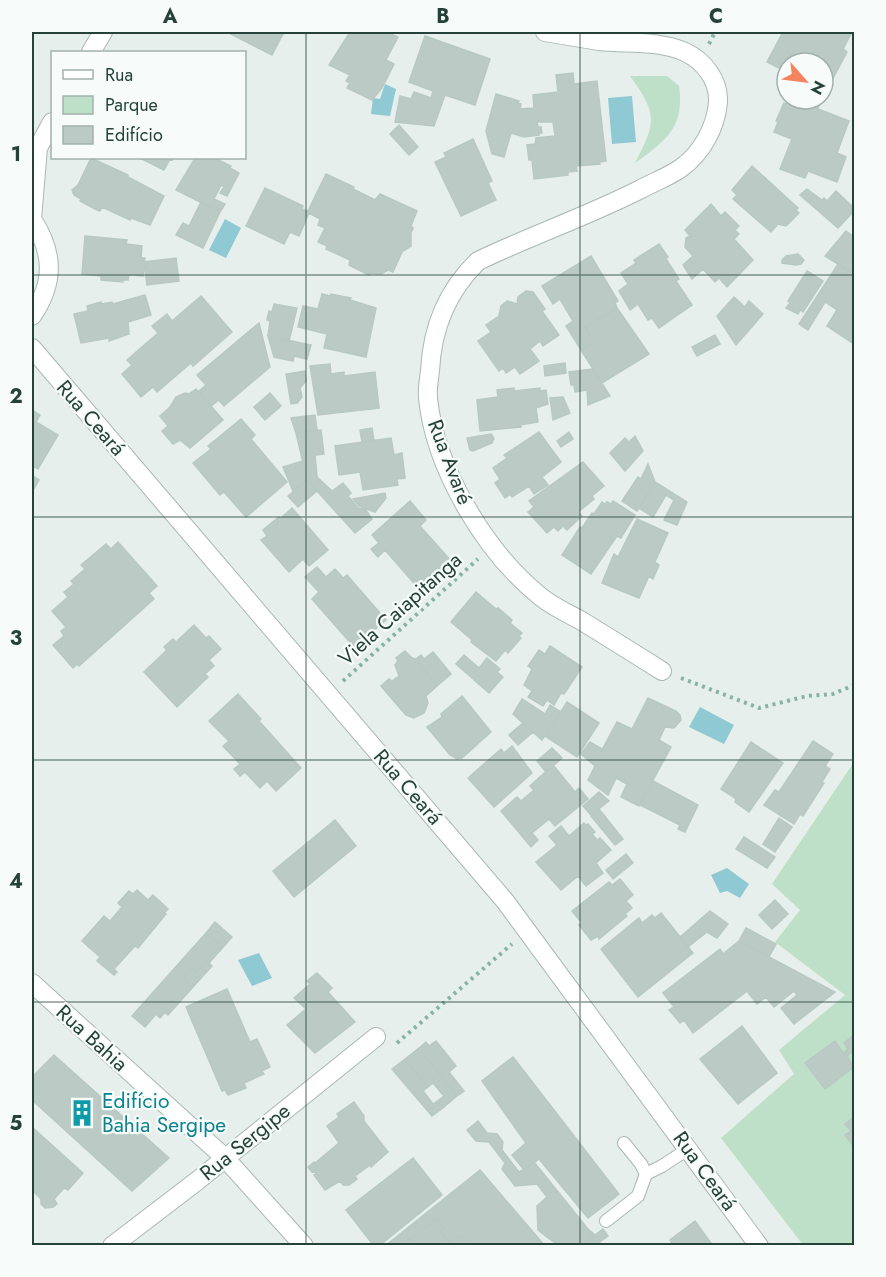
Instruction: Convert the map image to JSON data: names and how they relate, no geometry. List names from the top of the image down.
{
  "streets": {
    "street": [
      "Rua Ceará",
      "Rua Avaré",
      "Rua Bahia",
      "Rua Sergipe"
    ],
    "path": ["Viela Caiapitanga"]
  },
  "crossings": [
    ["Rua Ceará", "Viela Caiapitanga"],
    ["Rua Avaré", "Viela Caiapitanga"],
    ["Rua Bahia", "Rua Sergipe"]
  ],
  "places": {
    "building": ["Edifício Bahia Sergipe"]
  },
  "legend": ["Rua", "Parque", "Edifício"],
  "north": "bottom right",
  "grid": {
    "columns": ["A", "B", "C"],
    "rows": [
      "1",
      "2",
      "3",
      "4",
      "5"
    ]
  }
}
